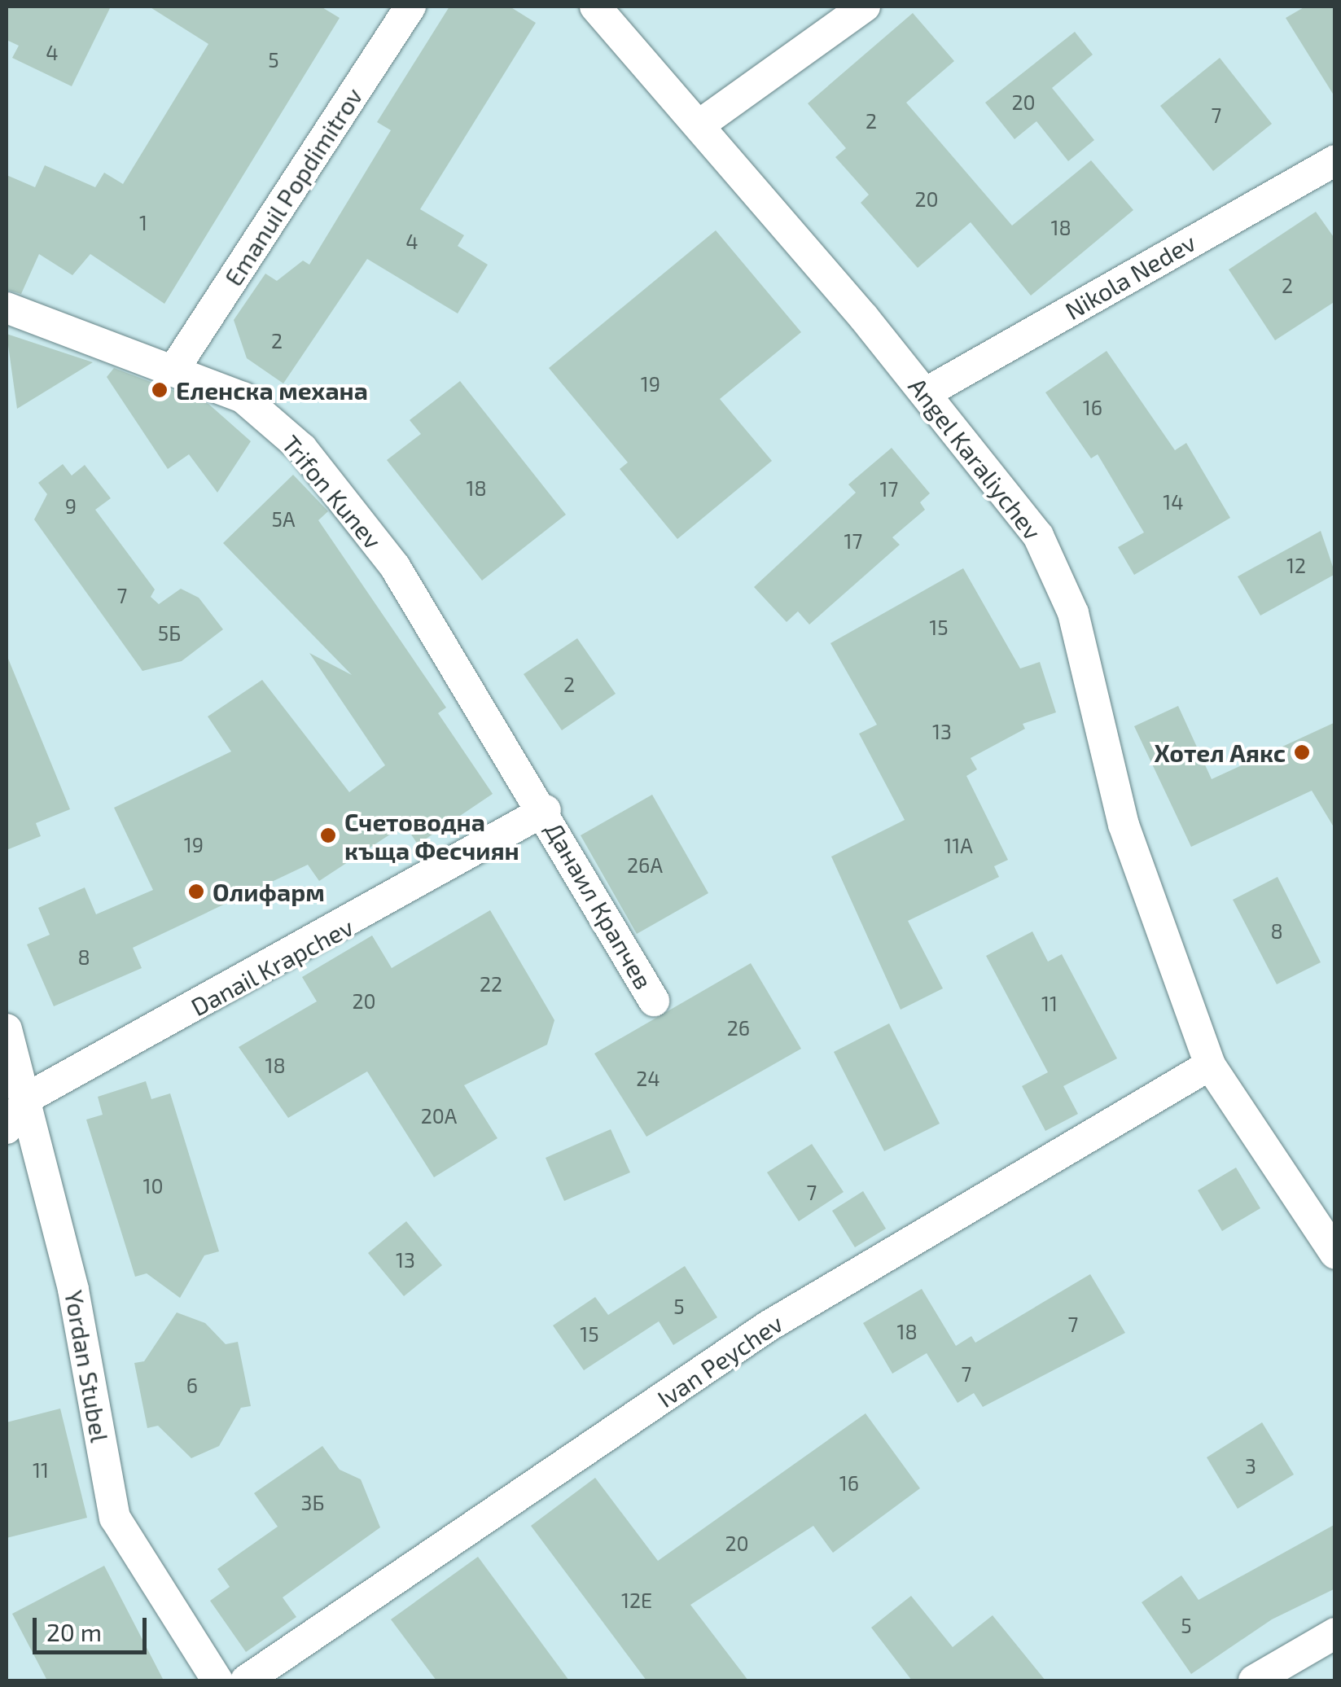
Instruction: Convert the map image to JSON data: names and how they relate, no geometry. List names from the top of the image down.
{
  "streets": {
    "street": [
      "Emanuil Popdimitrov",
      "Nikola Nedev",
      "Angel Karaliychev",
      "Trifon Kunev",
      "Данаил Крапчев",
      "Danail Krapchev",
      "Ivan Peychev",
      "Yordan Stubel"
    ]
  },
  "crossings": [
    ["Emanuil Popdimitrov", "Trifon Kunev"],
    ["Nikola Nedev", "Angel Karaliychev"],
    ["Angel Karaliychev", "Ivan Peychev"],
    ["Trifon Kunev", "Данаил Крапчев"],
    ["Trifon Kunev", "Danail Krapchev"],
    ["Данаил Крапчев", "Danail Krapchev"],
    ["Danail Krapchev", "Yordan Stubel"]
  ],
  "places": [
    "Еленска механа",
    "Хотел Аякс",
    "Счетоводна къща Фесчиян",
    "Олифарм"
  ],
  "house_numbers": [
    "4",
    "5",
    "20",
    "7",
    "2",
    "20",
    "1",
    "18",
    "4",
    "2",
    "2",
    "19",
    "16",
    "18",
    "17",
    "14",
    "9",
    "5А",
    "17",
    "12",
    "7",
    "15",
    "5Б",
    "2",
    "13",
    "19",
    "11А",
    "26A",
    "8",
    "8",
    "22",
    "20",
    "11",
    "26",
    "18",
    "24",
    "20А",
    "10",
    "7",
    "13",
    "5",
    "7",
    "18",
    "15",
    "7",
    "6",
    "3",
    "11",
    "16",
    "3Б",
    "20",
    "12Е",
    "5"
  ],
  "scale_bar": "20 m"
}
